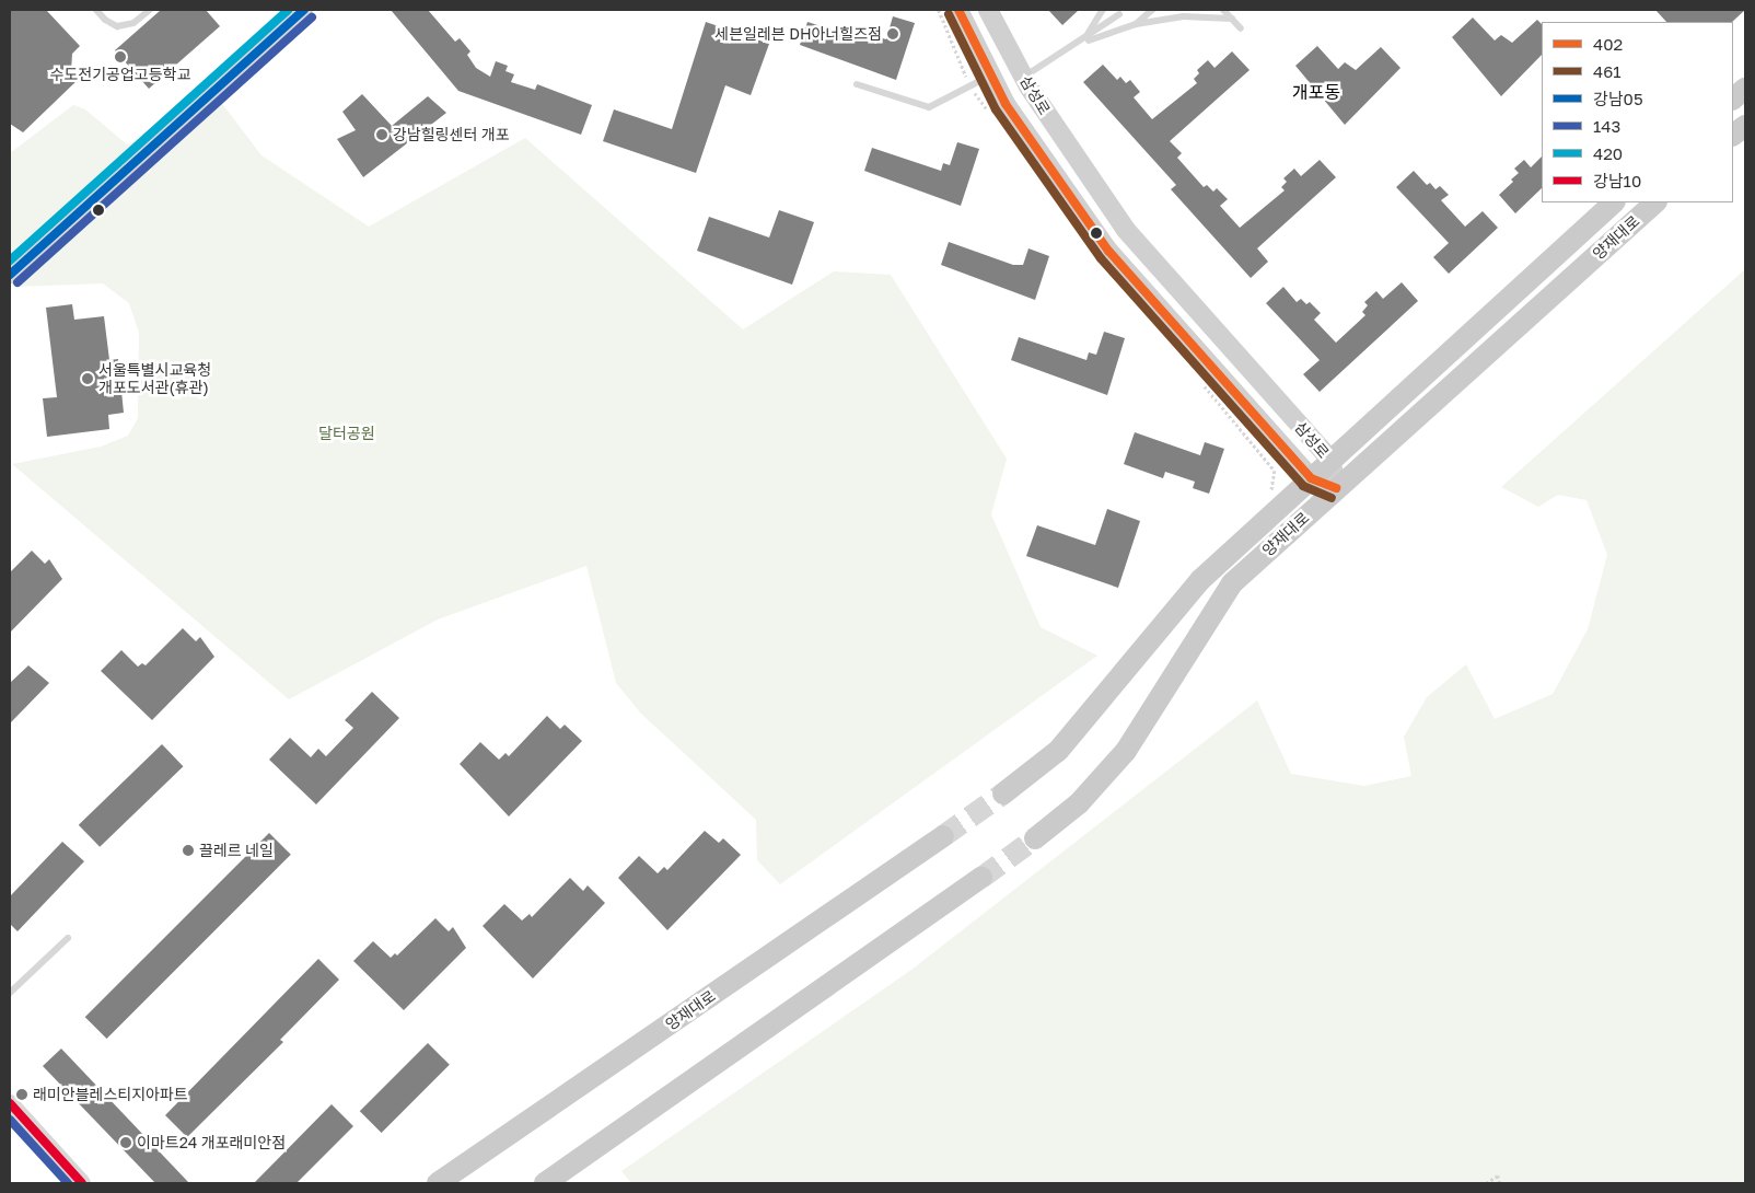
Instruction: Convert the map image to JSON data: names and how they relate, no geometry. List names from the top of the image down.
{
  "streets": {
    "main road": ["삼성로", "양재대로"]
  },
  "crossings": [
    ["삼성로", "양재대로"]
  ],
  "districts": ["개포동"],
  "parks": ["달터공원"],
  "places": [
    "세븐일레븐 DH아너힐즈점",
    "수도전기공업고등학교",
    "강남힐링센터 개포",
    "서울특별시교육청 개포도서관(휴관)",
    "끌레르 네일",
    "래미안블레스티지아파트",
    "이마트24 개포래미안점"
  ],
  "lines": [
    "transit line 402",
    "transit line 강남05",
    "transit line 420",
    "transit line 461",
    "transit line 143",
    "transit line 강남10"
  ],
  "legend": [
    "402",
    "461",
    "강남05",
    "143",
    "420",
    "강남10"
  ]
}
